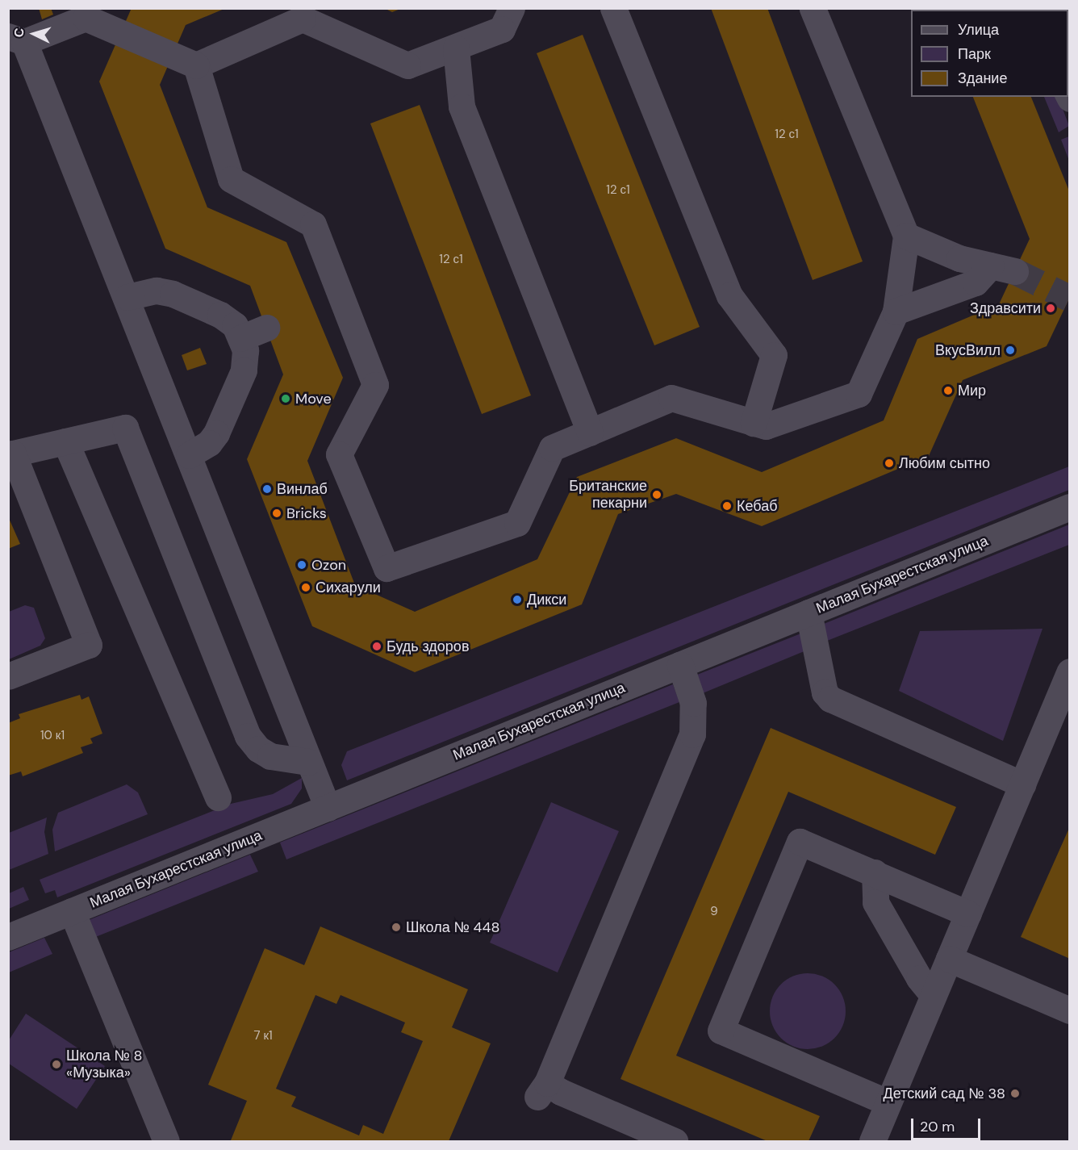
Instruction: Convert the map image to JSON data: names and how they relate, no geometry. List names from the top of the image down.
{
  "streets": {
    "street": ["Малая Бухарестская улица"]
  },
  "places": [
    "Здравсити",
    "ВкусВилл",
    "Мир",
    "Move",
    "Любим сытно",
    "Винлаб",
    "Британские пекарни",
    "Кебаб",
    "Bricks",
    "Ozon",
    "Сихарули",
    "Дикси",
    "Будь здоров",
    "Школа № 448",
    "Школа № 8 «Музыка»",
    "Детский сад № 38"
  ],
  "house_numbers": [
    "12 с1",
    "12 с1",
    "12 с1",
    "10 к1",
    "9",
    "7 к1"
  ],
  "legend": ["Улица", "Парк", "Здание"],
  "scale_bar": "20 m",
  "north": "left"
}
